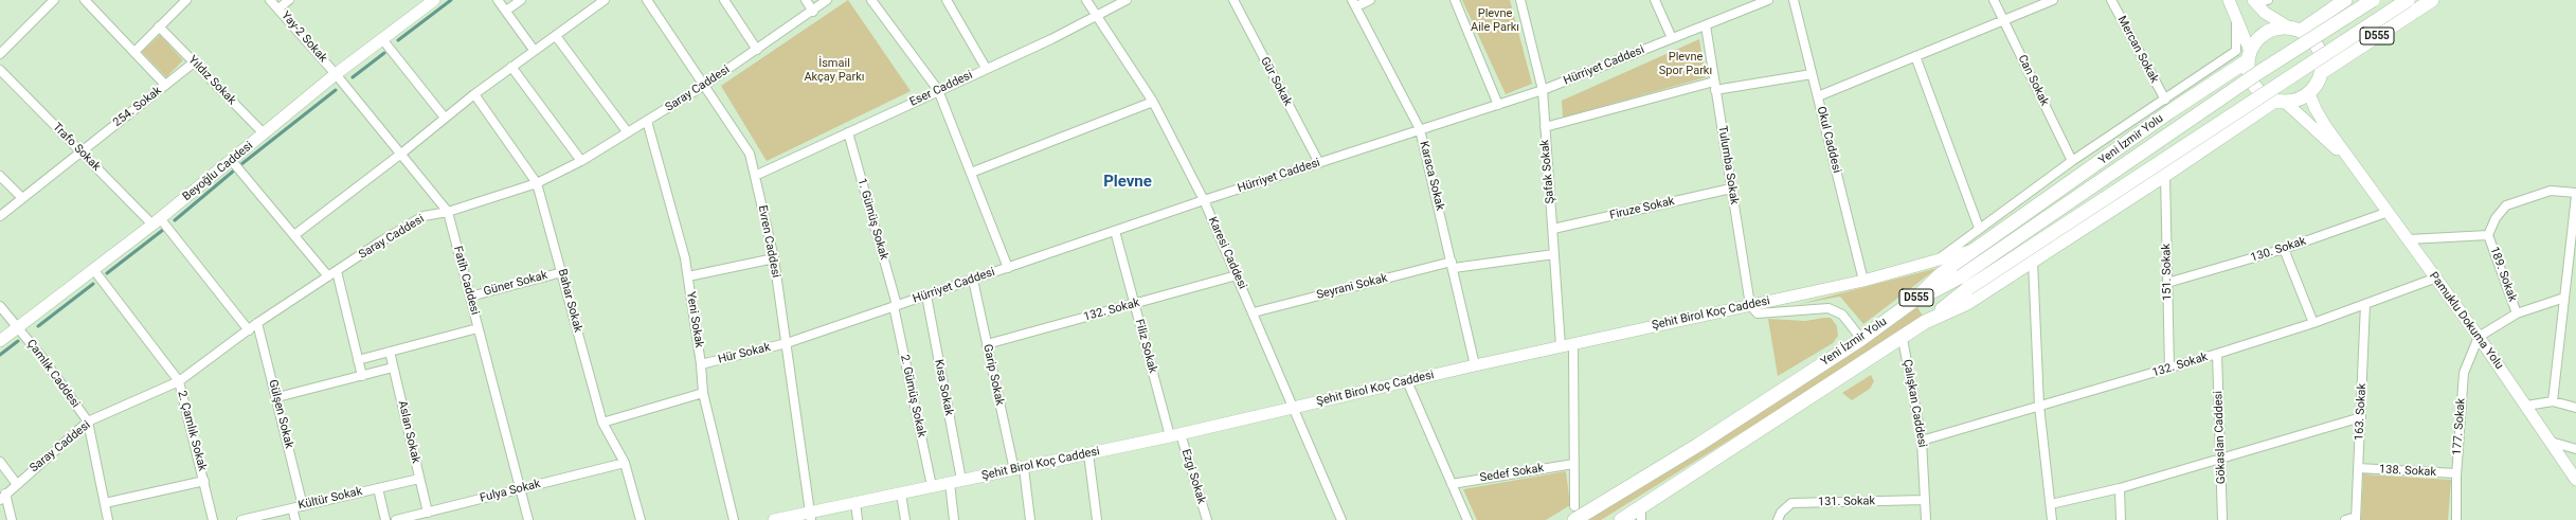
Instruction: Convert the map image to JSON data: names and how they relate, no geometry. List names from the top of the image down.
{
  "streets": {
    "highway": ["D555", "Yeni İzmir Yolu"],
    "main road": ["Beyoğlu Caddesi", "Şehit Birol Koç Caddesi", "Pamuklu Dokuma Yolu"],
    "street": [
      "Yay-2 Sokak",
      "Mercan Sokak",
      "Hürriyet Caddesi",
      "Yıldız Sokak",
      "Can Sokak",
      "Gür Sokak",
      "Saray Caddesi",
      "Eser Caddesi",
      "254. Sokak",
      "Okul Caddesi",
      "Trafo Sokak",
      "Tulumba Sokak",
      "Şafak Sokak",
      "Karaca Sokak",
      "Firuze Sokak",
      "1. Gümüş Sokak",
      "Evren Caddesi",
      "130. Sokak",
      "Karesi Caddesi",
      "151. Sokak",
      "189. Sokak",
      "Fatih Caddesi",
      "Güner Sokak",
      "Seyrani Sokak",
      "Bahar Sokak",
      "132. Sokak",
      "Yeni Sokak",
      "Filiz Sokak",
      "Hür Sokak",
      "Çamlık Caddesi",
      "Garip Sokak",
      "Kısa Sokak",
      "2. Gümüş Sokak",
      "Çalışkan Caddesi",
      "163. Sokak",
      "Gülşen Sokak",
      "177. Sokak",
      "2. Çamlık Sokak",
      "Aslan Sokak",
      "Gökaslan Caddesi",
      "138. Sokak",
      "Sedef Sokak",
      "Ezgi Sokak",
      "Fulya Sokak",
      "Kültür Sokak",
      "131. Sokak"
    ]
  },
  "crossings": [
    ["D555", "Yeni İzmir Yolu"],
    ["Yay-2 Sokak", "Beyoğlu Caddesi"],
    ["Yay-2 Sokak", "Fatih Caddesi"],
    ["Hürriyet Caddesi", "Gür Sokak"],
    ["Hürriyet Caddesi", "Tulumba Sokak"],
    ["Hürriyet Caddesi", "Şafak Sokak"],
    ["Hürriyet Caddesi", "Karaca Sokak"],
    ["Hürriyet Caddesi", "1. Gümüş Sokak"],
    ["Hürriyet Caddesi", "Evren Caddesi"],
    ["Hürriyet Caddesi", "Karesi Caddesi"],
    ["Hürriyet Caddesi", "Filiz Sokak"],
    ["Hürriyet Caddesi", "Hür Sokak"],
    ["Hürriyet Caddesi", "Garip Sokak"],
    ["Hürriyet Caddesi", "Kısa Sokak"],
    ["Hürriyet Caddesi", "2. Gümüş Sokak"],
    ["Yıldız Sokak", "254. Sokak"],
    ["Yıldız Sokak", "Beyoğlu Caddesi"],
    ["Saray Caddesi", "Evren Caddesi"],
    ["Saray Caddesi", "Fatih Caddesi"],
    ["Saray Caddesi", "Bahar Sokak"],
    ["Saray Caddesi", "Yeni Sokak"],
    ["Saray Caddesi", "Çamlık Caddesi"],
    ["Saray Caddesi", "Gülşen Sokak"],
    ["Saray Caddesi", "2. Çamlık Sokak"],
    ["Eser Caddesi", "1. Gümüş Sokak"],
    ["Eser Caddesi", "Evren Caddesi"],
    ["Eser Caddesi", "Karesi Caddesi"],
    ["254. Sokak", "Trafo Sokak"],
    ["Okul Caddesi", "Şehit Birol Koç Caddesi"],
    ["Yeni İzmir Yolu", "151. Sokak"],
    ["Yeni İzmir Yolu", "Şehit Birol Koç Caddesi"],
    ["Yeni İzmir Yolu", "Çalışkan Caddesi"],
    ["Trafo Sokak", "Beyoğlu Caddesi"],
    ["Tulumba Sokak", "Firuze Sokak"],
    ["Tulumba Sokak", "Şehit Birol Koç Caddesi"],
    ["Beyoğlu Caddesi", "Fatih Caddesi"],
    ["Beyoğlu Caddesi", "Çamlık Caddesi"],
    ["Beyoğlu Caddesi", "2. Çamlık Sokak"],
    ["Şafak Sokak", "Firuze Sokak"],
    ["Şafak Sokak", "Seyrani Sokak"],
    ["Şafak Sokak", "Şehit Birol Koç Caddesi"],
    ["Karaca Sokak", "Seyrani Sokak"],
    ["Karaca Sokak", "Şehit Birol Koç Caddesi"],
    ["1. Gümüş Sokak", "2. Gümüş Sokak"],
    ["Evren Caddesi", "Şehit Birol Koç Caddesi"],
    ["Evren Caddesi", "Hür Sokak"],
    ["130. Sokak", "151. Sokak"],
    ["130. Sokak", "Pamuklu Dokuma Yolu"],
    ["Karesi Caddesi", "Seyrani Sokak"],
    ["Karesi Caddesi", "132. Sokak"],
    ["Karesi Caddesi", "Şehit Birol Koç Caddesi"],
    ["151. Sokak", "132. Sokak"],
    ["Fatih Caddesi", "Güner Sokak"],
    ["Fatih Caddesi", "Fulya Sokak"],
    ["Güner Sokak", "Bahar Sokak"],
    ["Bahar Sokak", "Fulya Sokak"],
    ["132. Sokak", "Pamuklu Dokuma Yolu"],
    ["132. Sokak", "Filiz Sokak"],
    ["132. Sokak", "Garip Sokak"],
    ["132. Sokak", "Çalışkan Caddesi"],
    ["132. Sokak", "163. Sokak"],
    ["132. Sokak", "Gökaslan Caddesi"],
    ["Şehit Birol Koç Caddesi", "Filiz Sokak"],
    ["Şehit Birol Koç Caddesi", "Garip Sokak"],
    ["Şehit Birol Koç Caddesi", "Kısa Sokak"],
    ["Şehit Birol Koç Caddesi", "2. Gümüş Sokak"],
    ["Şehit Birol Koç Caddesi", "Ezgi Sokak"],
    ["Yeni Sokak", "Hür Sokak"],
    ["Pamuklu Dokuma Yolu", "177. Sokak"],
    ["Filiz Sokak", "Ezgi Sokak"],
    ["Çalışkan Caddesi", "131. Sokak"],
    ["163. Sokak", "138. Sokak"],
    ["Gülşen Sokak", "Kültür Sokak"],
    ["177. Sokak", "138. Sokak"],
    ["Aslan Sokak", "Fulya Sokak"],
    ["Aslan Sokak", "Kültür Sokak"]
  ],
  "districts": ["Plevne"],
  "parks": ["Plevne Aile Parkı", "Plevne Spor Parkı", "İsmail Akçay Parkı"]
}
